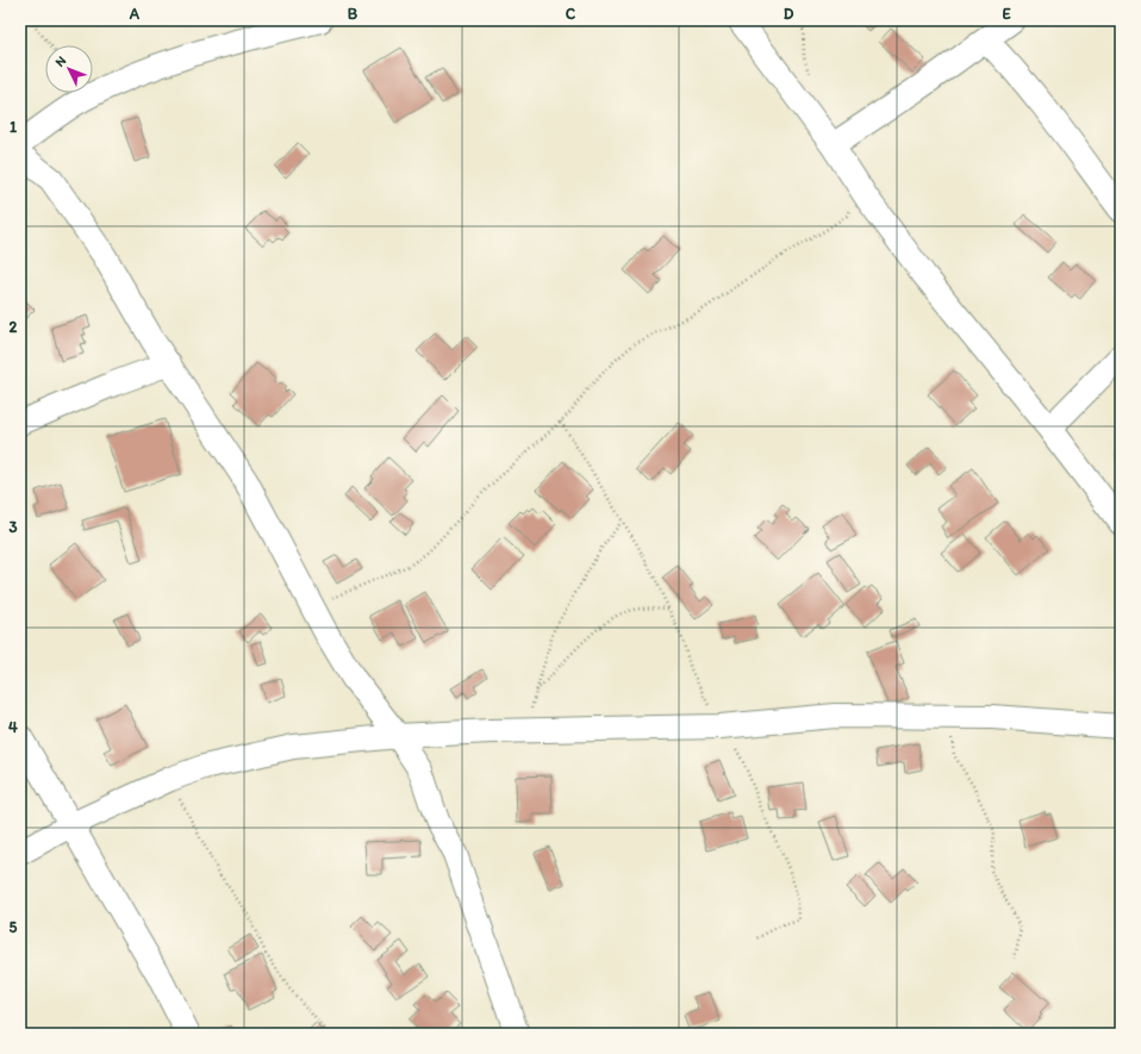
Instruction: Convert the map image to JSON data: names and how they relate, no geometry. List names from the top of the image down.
{
  "north": "top left",
  "grid": {
    "columns": [
      "A",
      "B",
      "C",
      "D",
      "E"
    ],
    "rows": [
      "1",
      "2",
      "3",
      "4",
      "5"
    ]
  }
}
